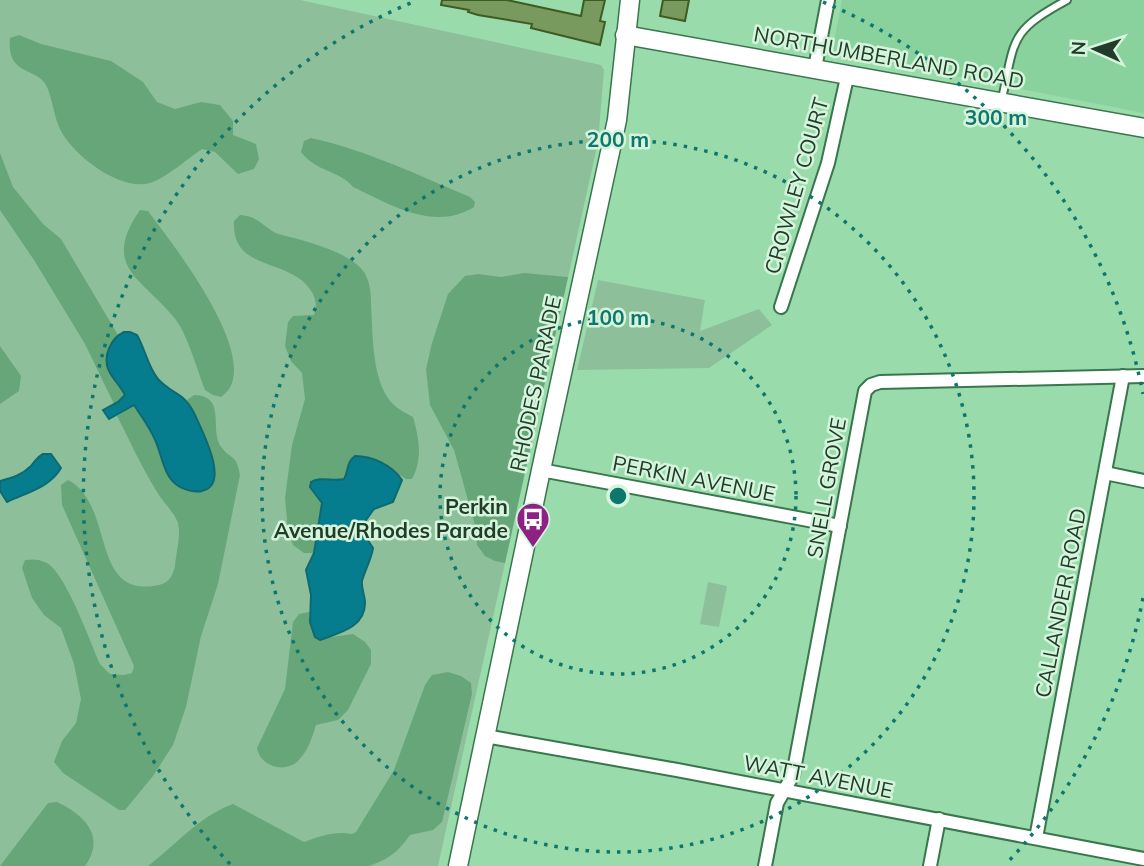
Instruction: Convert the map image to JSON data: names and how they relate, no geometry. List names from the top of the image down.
{
  "streets": {
    "main road": ["NORTHUMBERLAND ROAD", "RHODES PARADE"],
    "street": [
      "CROWLEY COURT",
      "PERKIN AVENUE",
      "SNELL GROVE",
      "CALLANDER ROAD",
      "WATT AVENUE"
    ]
  },
  "crossings": [
    ["NORTHUMBERLAND ROAD", "CROWLEY COURT"],
    ["NORTHUMBERLAND ROAD", "RHODES PARADE"],
    ["RHODES PARADE", "PERKIN AVENUE"],
    ["RHODES PARADE", "WATT AVENUE"],
    ["PERKIN AVENUE", "SNELL GROVE"],
    ["SNELL GROVE", "CALLANDER ROAD"],
    ["SNELL GROVE", "WATT AVENUE"],
    ["CALLANDER ROAD", "WATT AVENUE"]
  ],
  "places": {
    "bus stop": ["Perkin Avenue/Rhodes Parade"]
  },
  "north": "left",
  "rings": ["300 m", "200 m", "100 m"]
}
